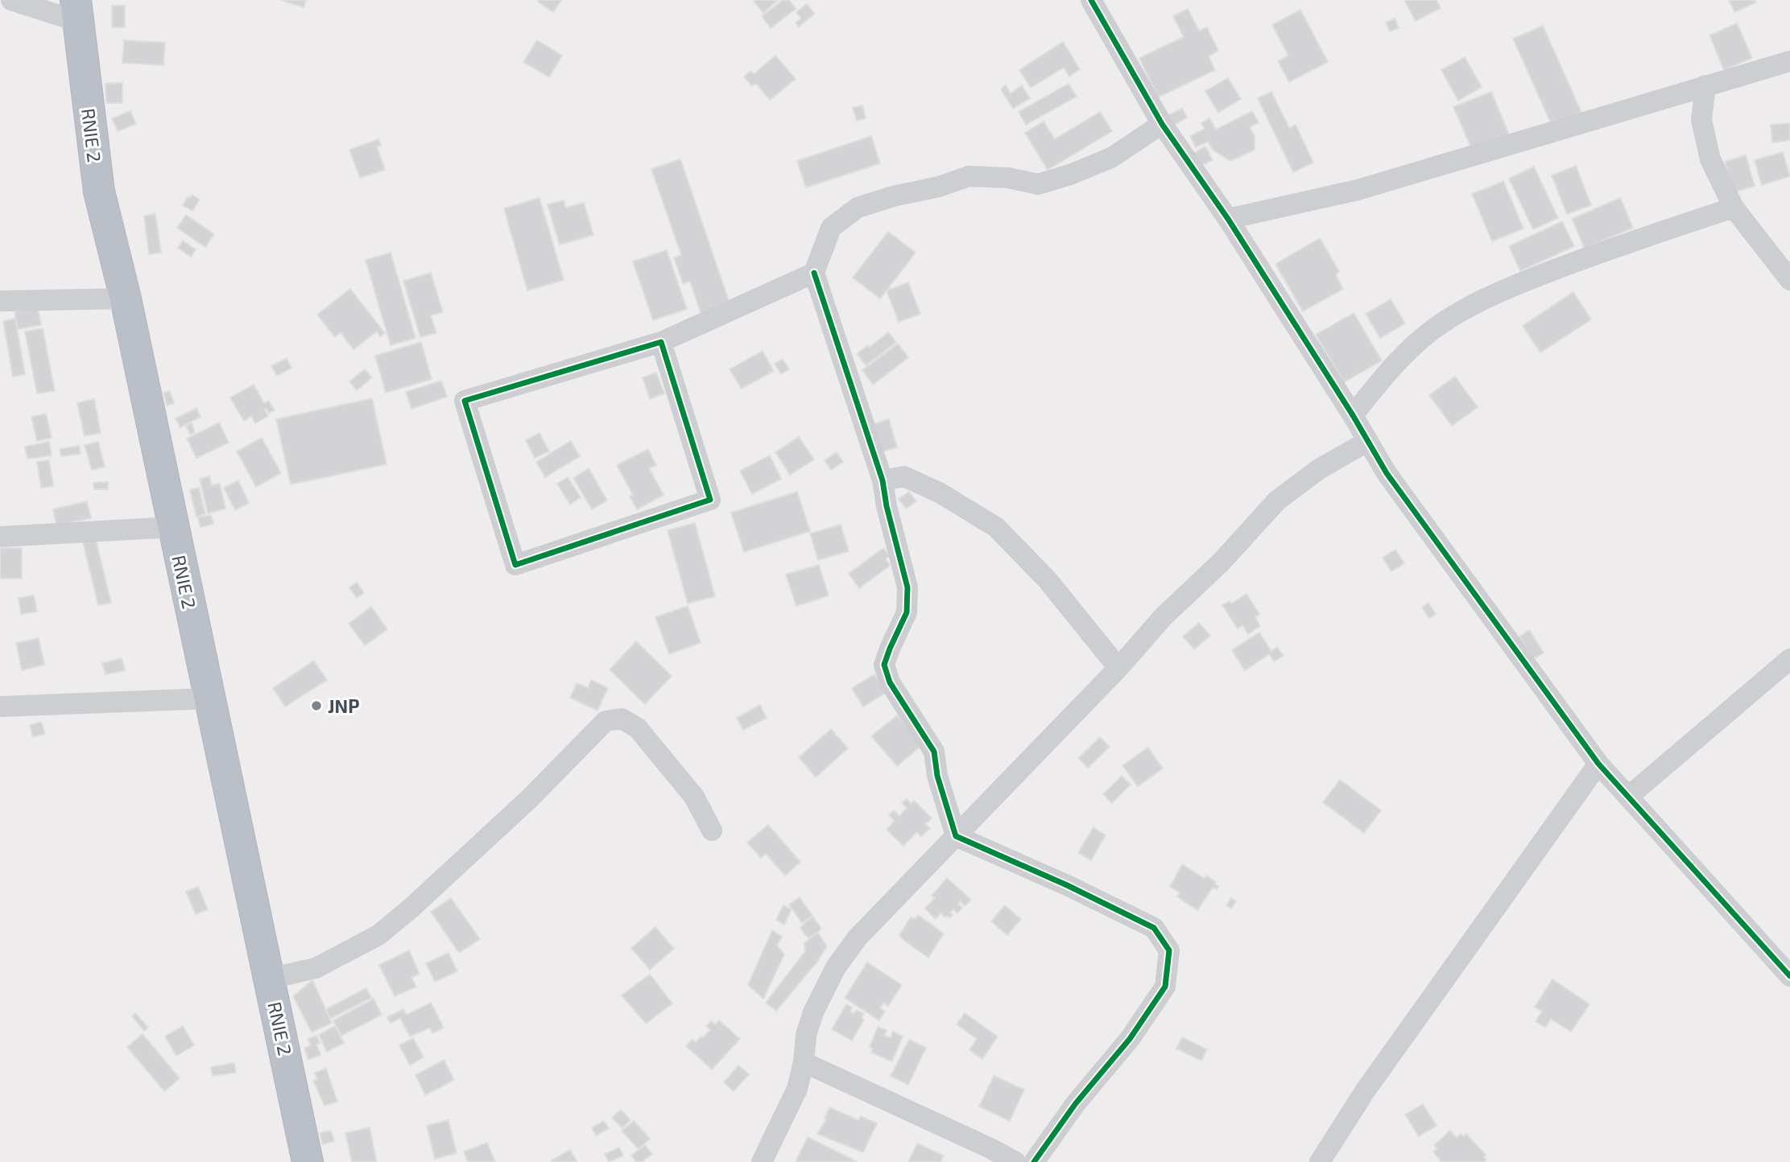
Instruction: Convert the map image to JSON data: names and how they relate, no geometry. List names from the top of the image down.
{
  "streets": {
    "highway": ["RNIE 2"]
  },
  "places": ["JNP"]
}
